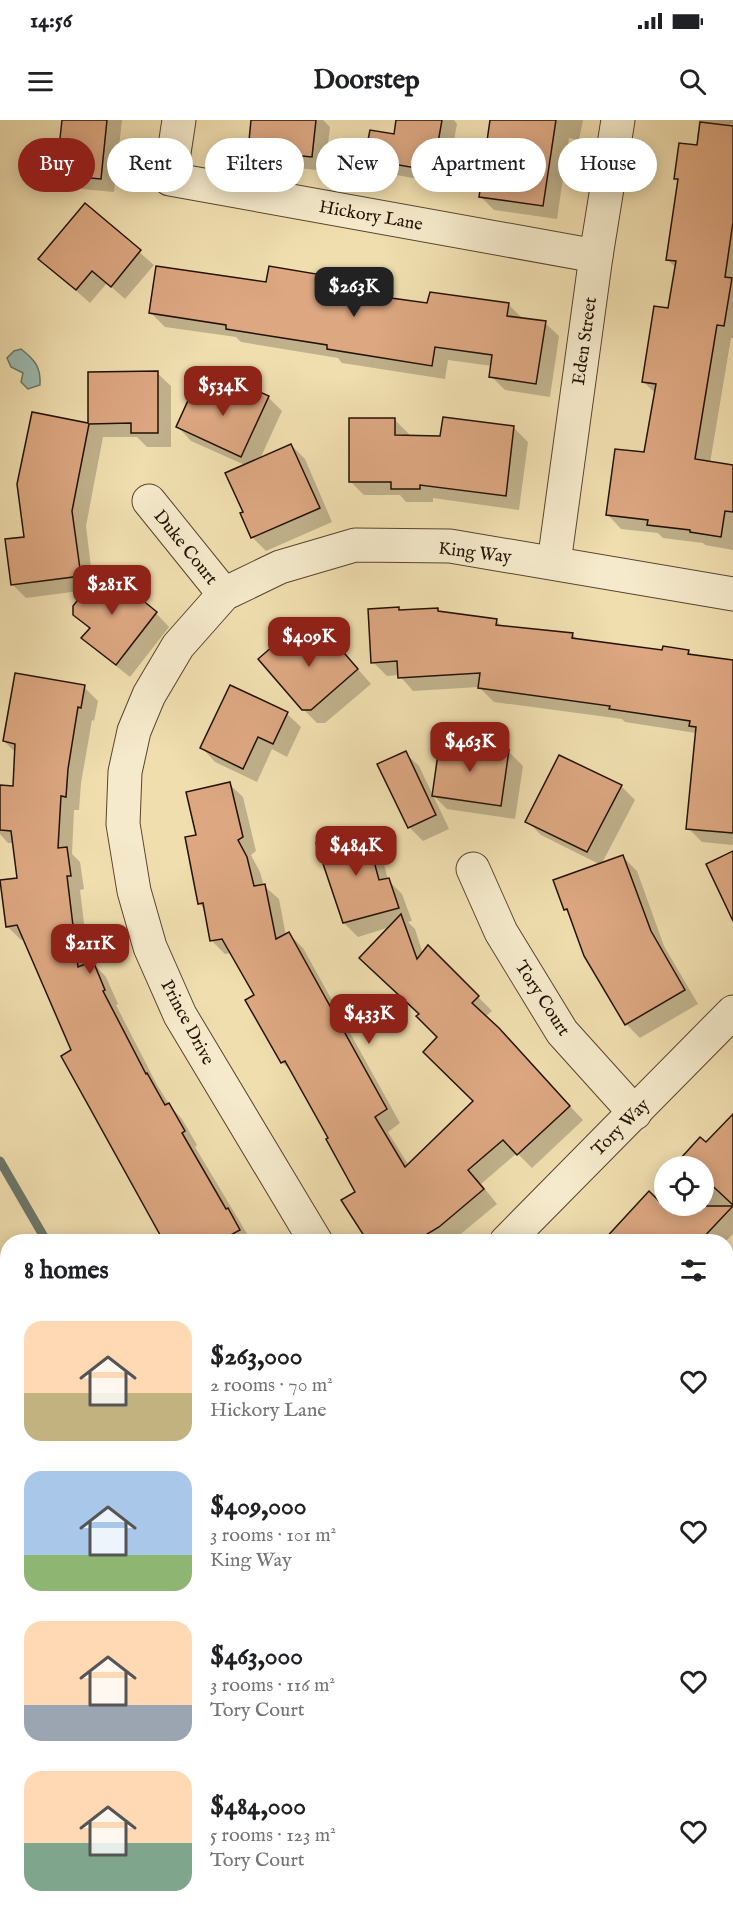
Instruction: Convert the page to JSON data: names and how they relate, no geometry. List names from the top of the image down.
{
  "streets": {
    "street": [
      "Hickory Lane",
      "Eden Street",
      "Duke Court",
      "King Way",
      "Tory Court",
      "Prince Drive",
      "Tory Way"
    ]
  },
  "crossings": [
    ["Hickory Lane", "Eden Street"],
    ["Eden Street", "King Way"],
    ["Duke Court", "King Way"],
    ["Duke Court", "Prince Drive"],
    ["King Way", "Prince Drive"],
    ["Tory Court", "Tory Way"]
  ],
  "page": {
    "status": "14:56",
    "header": "Doorstep",
    "chip": [
      "Buy",
      "Rent",
      "Filters",
      "New",
      "Apartment",
      "House"
    ],
    "price": [
      "$263K",
      "$534K",
      "$281K",
      "$409K",
      "$463K",
      "$484K",
      "$211K",
      "$433K"
    ],
    "heading": "8 homes",
    "list": [
      {
        "name": "$263,000",
        "note": "2 rooms · 70 m² · Hickory Lane"
      },
      {
        "name": "$409,000",
        "note": "3 rooms · 101 m² · King Way"
      },
      {
        "name": "$463,000",
        "note": "3 rooms · 116 m² · Tory Court"
      },
      {
        "name": "$484,000",
        "note": "5 rooms · 123 m² · Tory Court"
      }
    ]
  }
}
